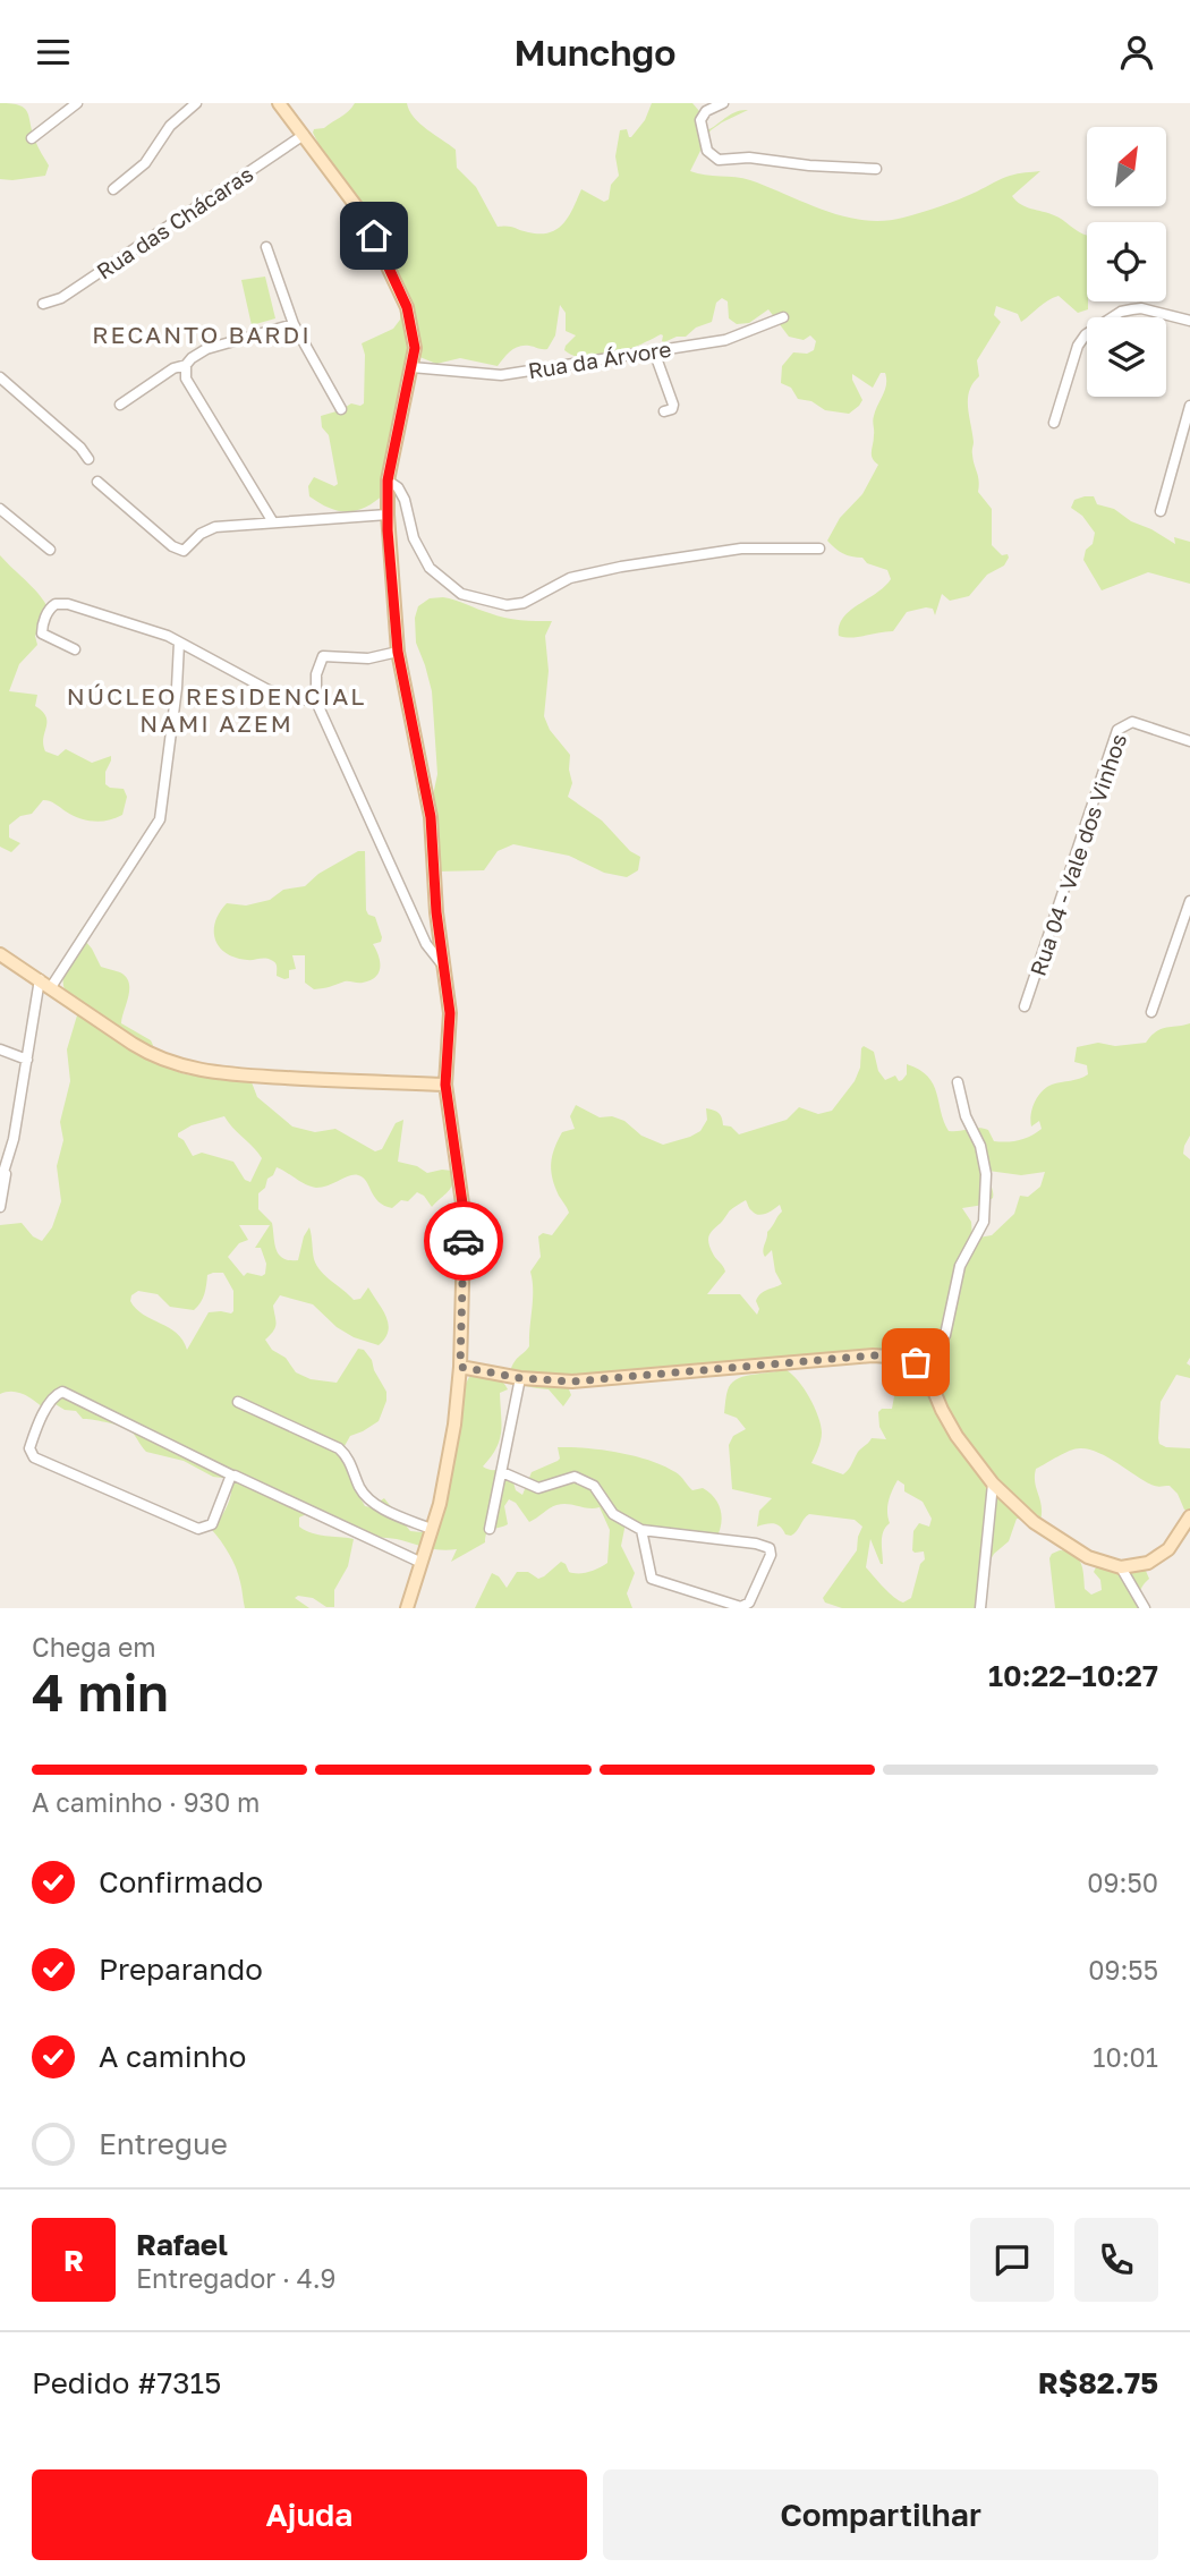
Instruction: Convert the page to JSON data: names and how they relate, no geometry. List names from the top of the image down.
{
  "streets": {
    "street": ["Rua das Chácaras", "Rua da Árvore", "Rua 04 - Vale dos Vinhos"]
  },
  "districts": ["RECANTO BARDI", "NÚCLEO RESIDENCIAL NAMI AZEM"],
  "north": "top right",
  "page": {
    "header": "Munchgo",
    "heading": ["4 min", "Chega em", "10:22–10:27"],
    "panel": [
      "Rafael",
      "Entregador · 4.9",
      "Pedido #7315",
      "R$82.75"
    ],
    "bar": "A caminho · 930 m",
    "list": [
      ["Confirmado", "09:50"],
      ["Preparando", "09:55"],
      ["A caminho", "10:01"],
      "Entregue"
    ],
    "round": "R",
    "buttons": ["Ajuda", "Compartilhar"]
  }
}
